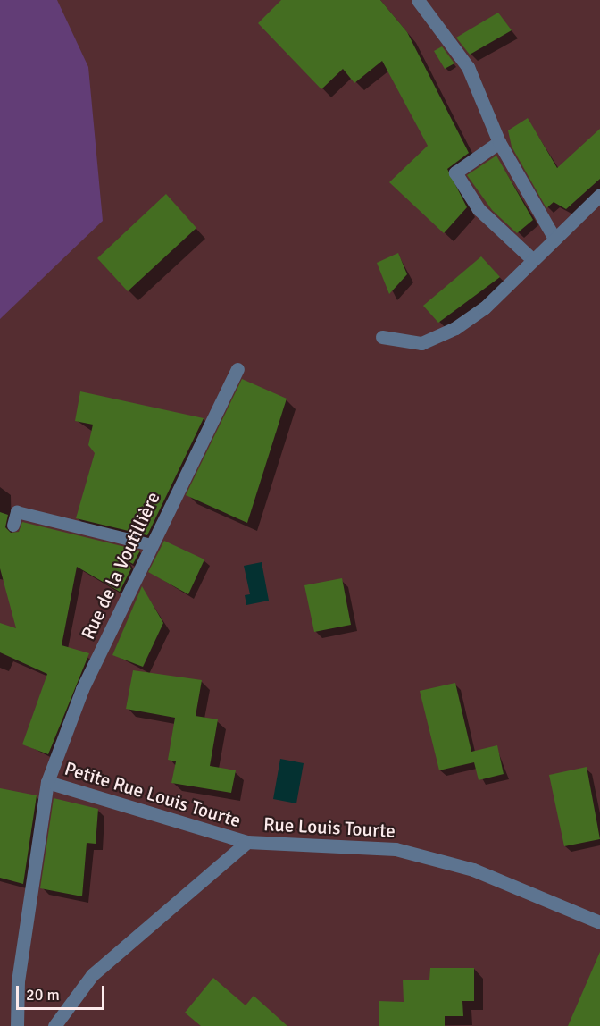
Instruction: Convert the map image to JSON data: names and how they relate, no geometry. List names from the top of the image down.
{
  "streets": {
    "street": ["Rue de la Voutillière", "Petite Rue Louis Tourte", "Rue Louis Tourte"]
  },
  "crossings": [
    ["Rue de la Voutillière", "Petite Rue Louis Tourte"],
    ["Petite Rue Louis Tourte", "Rue Louis Tourte"]
  ],
  "scale_bar": "20 m"
}
